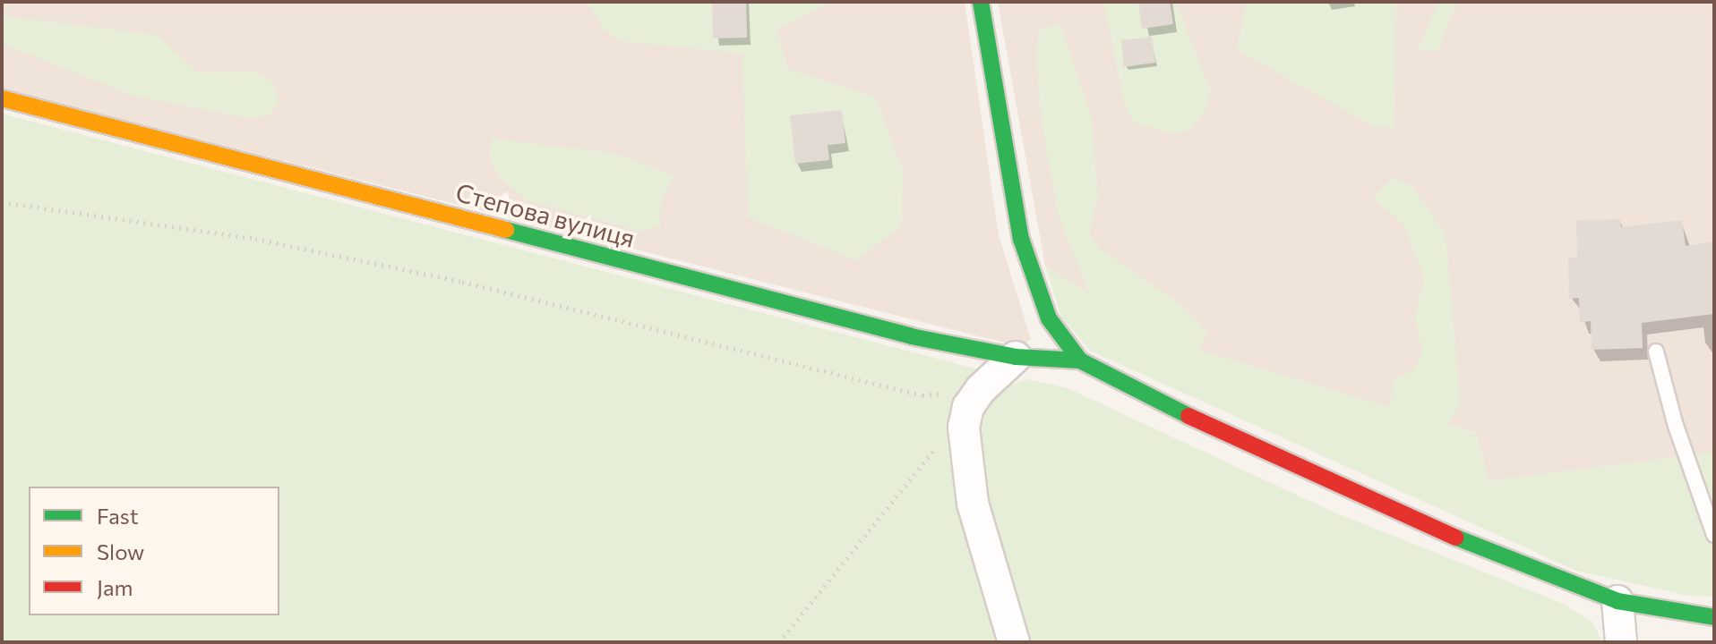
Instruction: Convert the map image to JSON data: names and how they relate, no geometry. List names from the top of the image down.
{
  "streets": {
    "street": ["Степова вулиця"]
  },
  "legend": ["Fast", "Slow", "Jam"]
}
